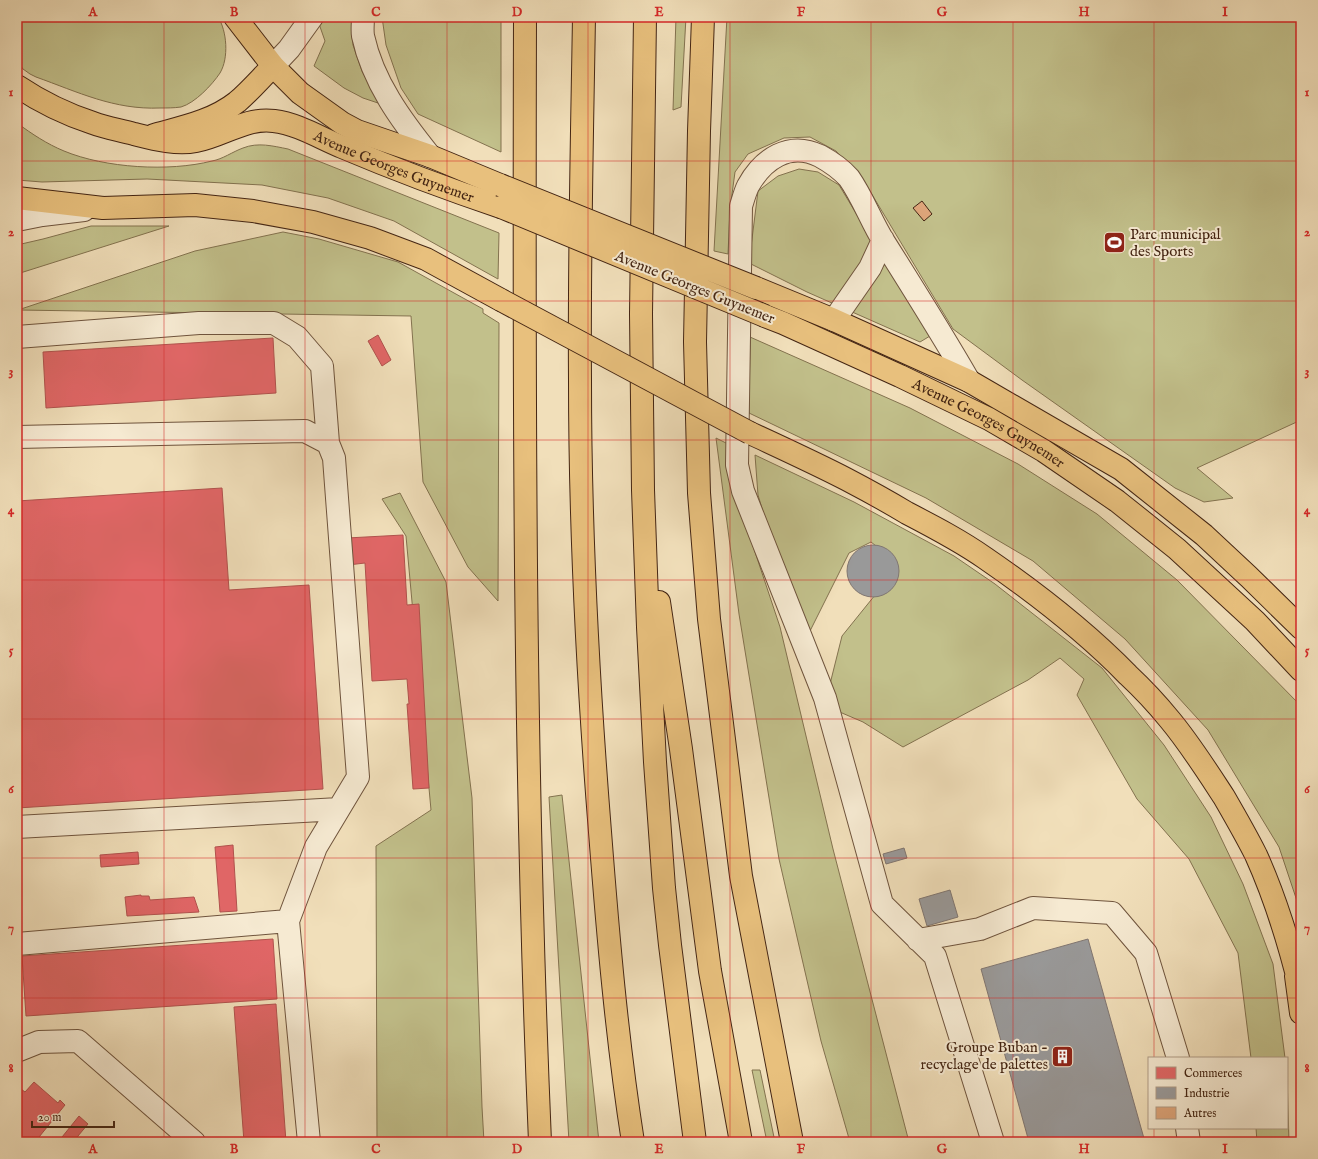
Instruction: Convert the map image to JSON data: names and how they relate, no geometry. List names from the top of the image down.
{
  "streets": {
    "main road": ["Avenue Georges Guynemer"]
  },
  "places": {
    "sports": ["Parc municipal des Sports"],
    "building": ["Groupe Buban - recyclage de palettes"]
  },
  "legend": ["Commerces", "Industrie", "Autres"],
  "scale_bar": "20 m",
  "grid": {
    "columns": [
      "A",
      "B",
      "C",
      "D",
      "E",
      "F",
      "G",
      "H",
      "I"
    ],
    "rows": [
      "1",
      "2",
      "3",
      "4",
      "5",
      "6",
      "7",
      "8"
    ]
  }
}
